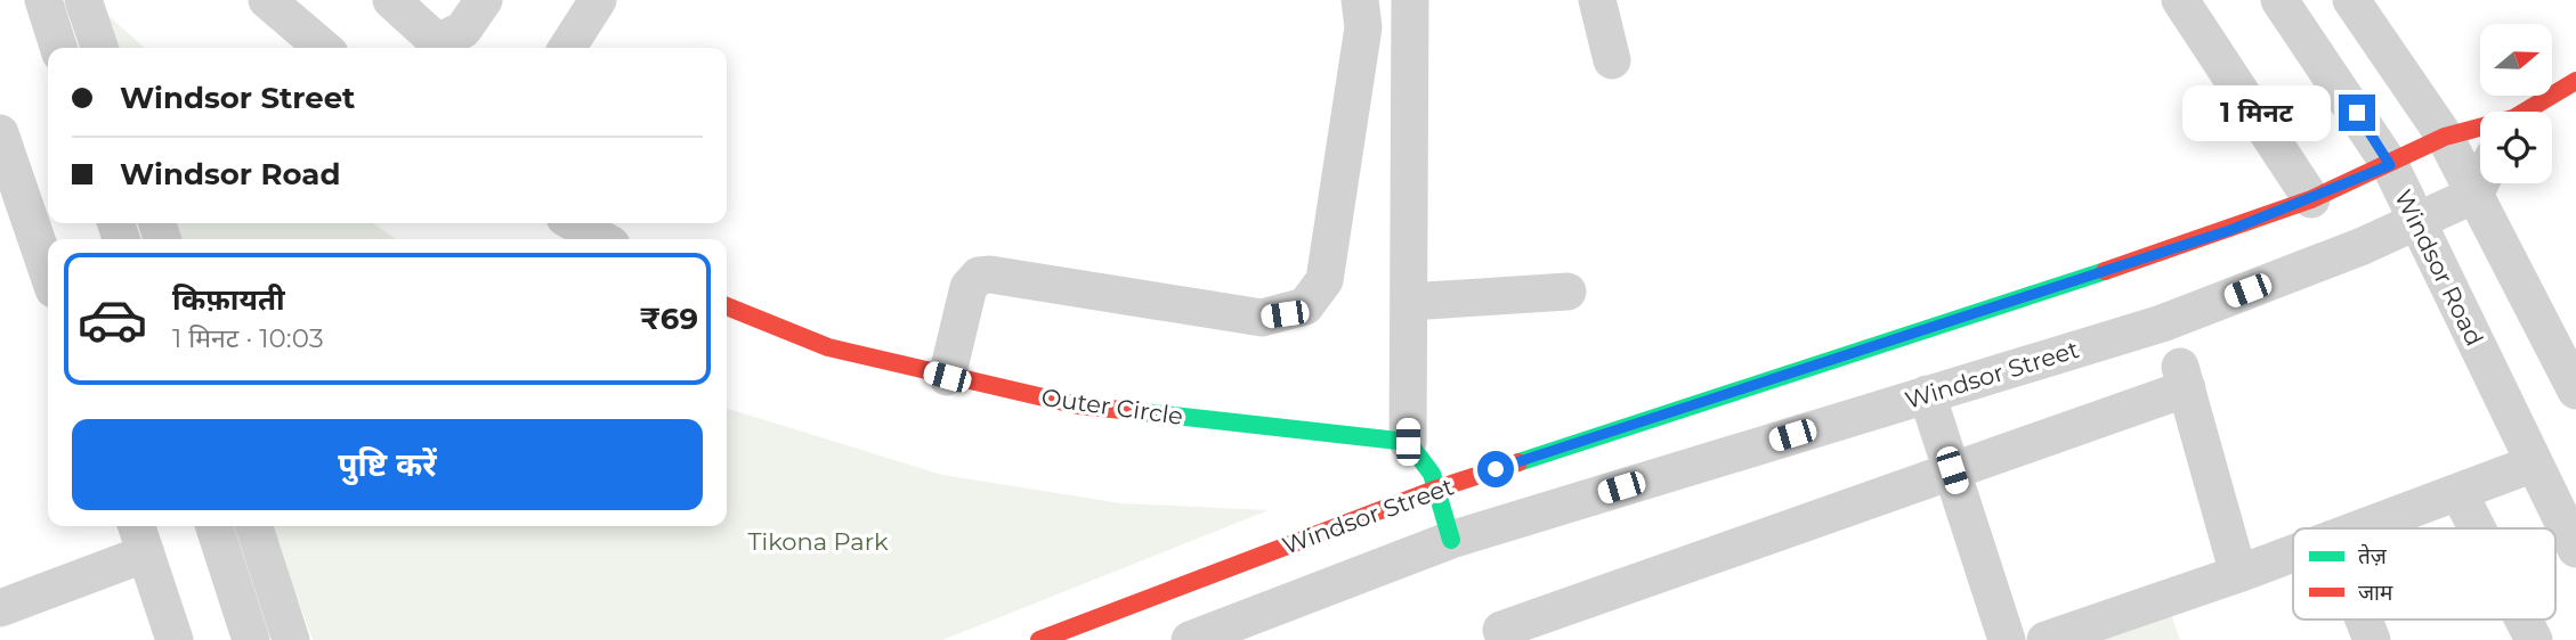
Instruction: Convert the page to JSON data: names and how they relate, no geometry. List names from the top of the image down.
{
  "streets": {
    "street": ["Windsor Road", "Windsor Street", "Outer Circle"]
  },
  "crossings": [
    ["Windsor Road", "Windsor Street"]
  ],
  "parks": ["Tikona Park"],
  "legend": ["तेज़", "जाम"],
  "north": "right",
  "page": {
    "banner": ["Windsor Street", "Windsor Road"],
    "bubble": "1 मिनट",
    "list": [
      {
        "name": "किफ़ायती",
        "note": "1 मिनट · 10:03",
        "value": "₹69"
      }
    ],
    "buttons": "पुष्टि करें"
  }
}
